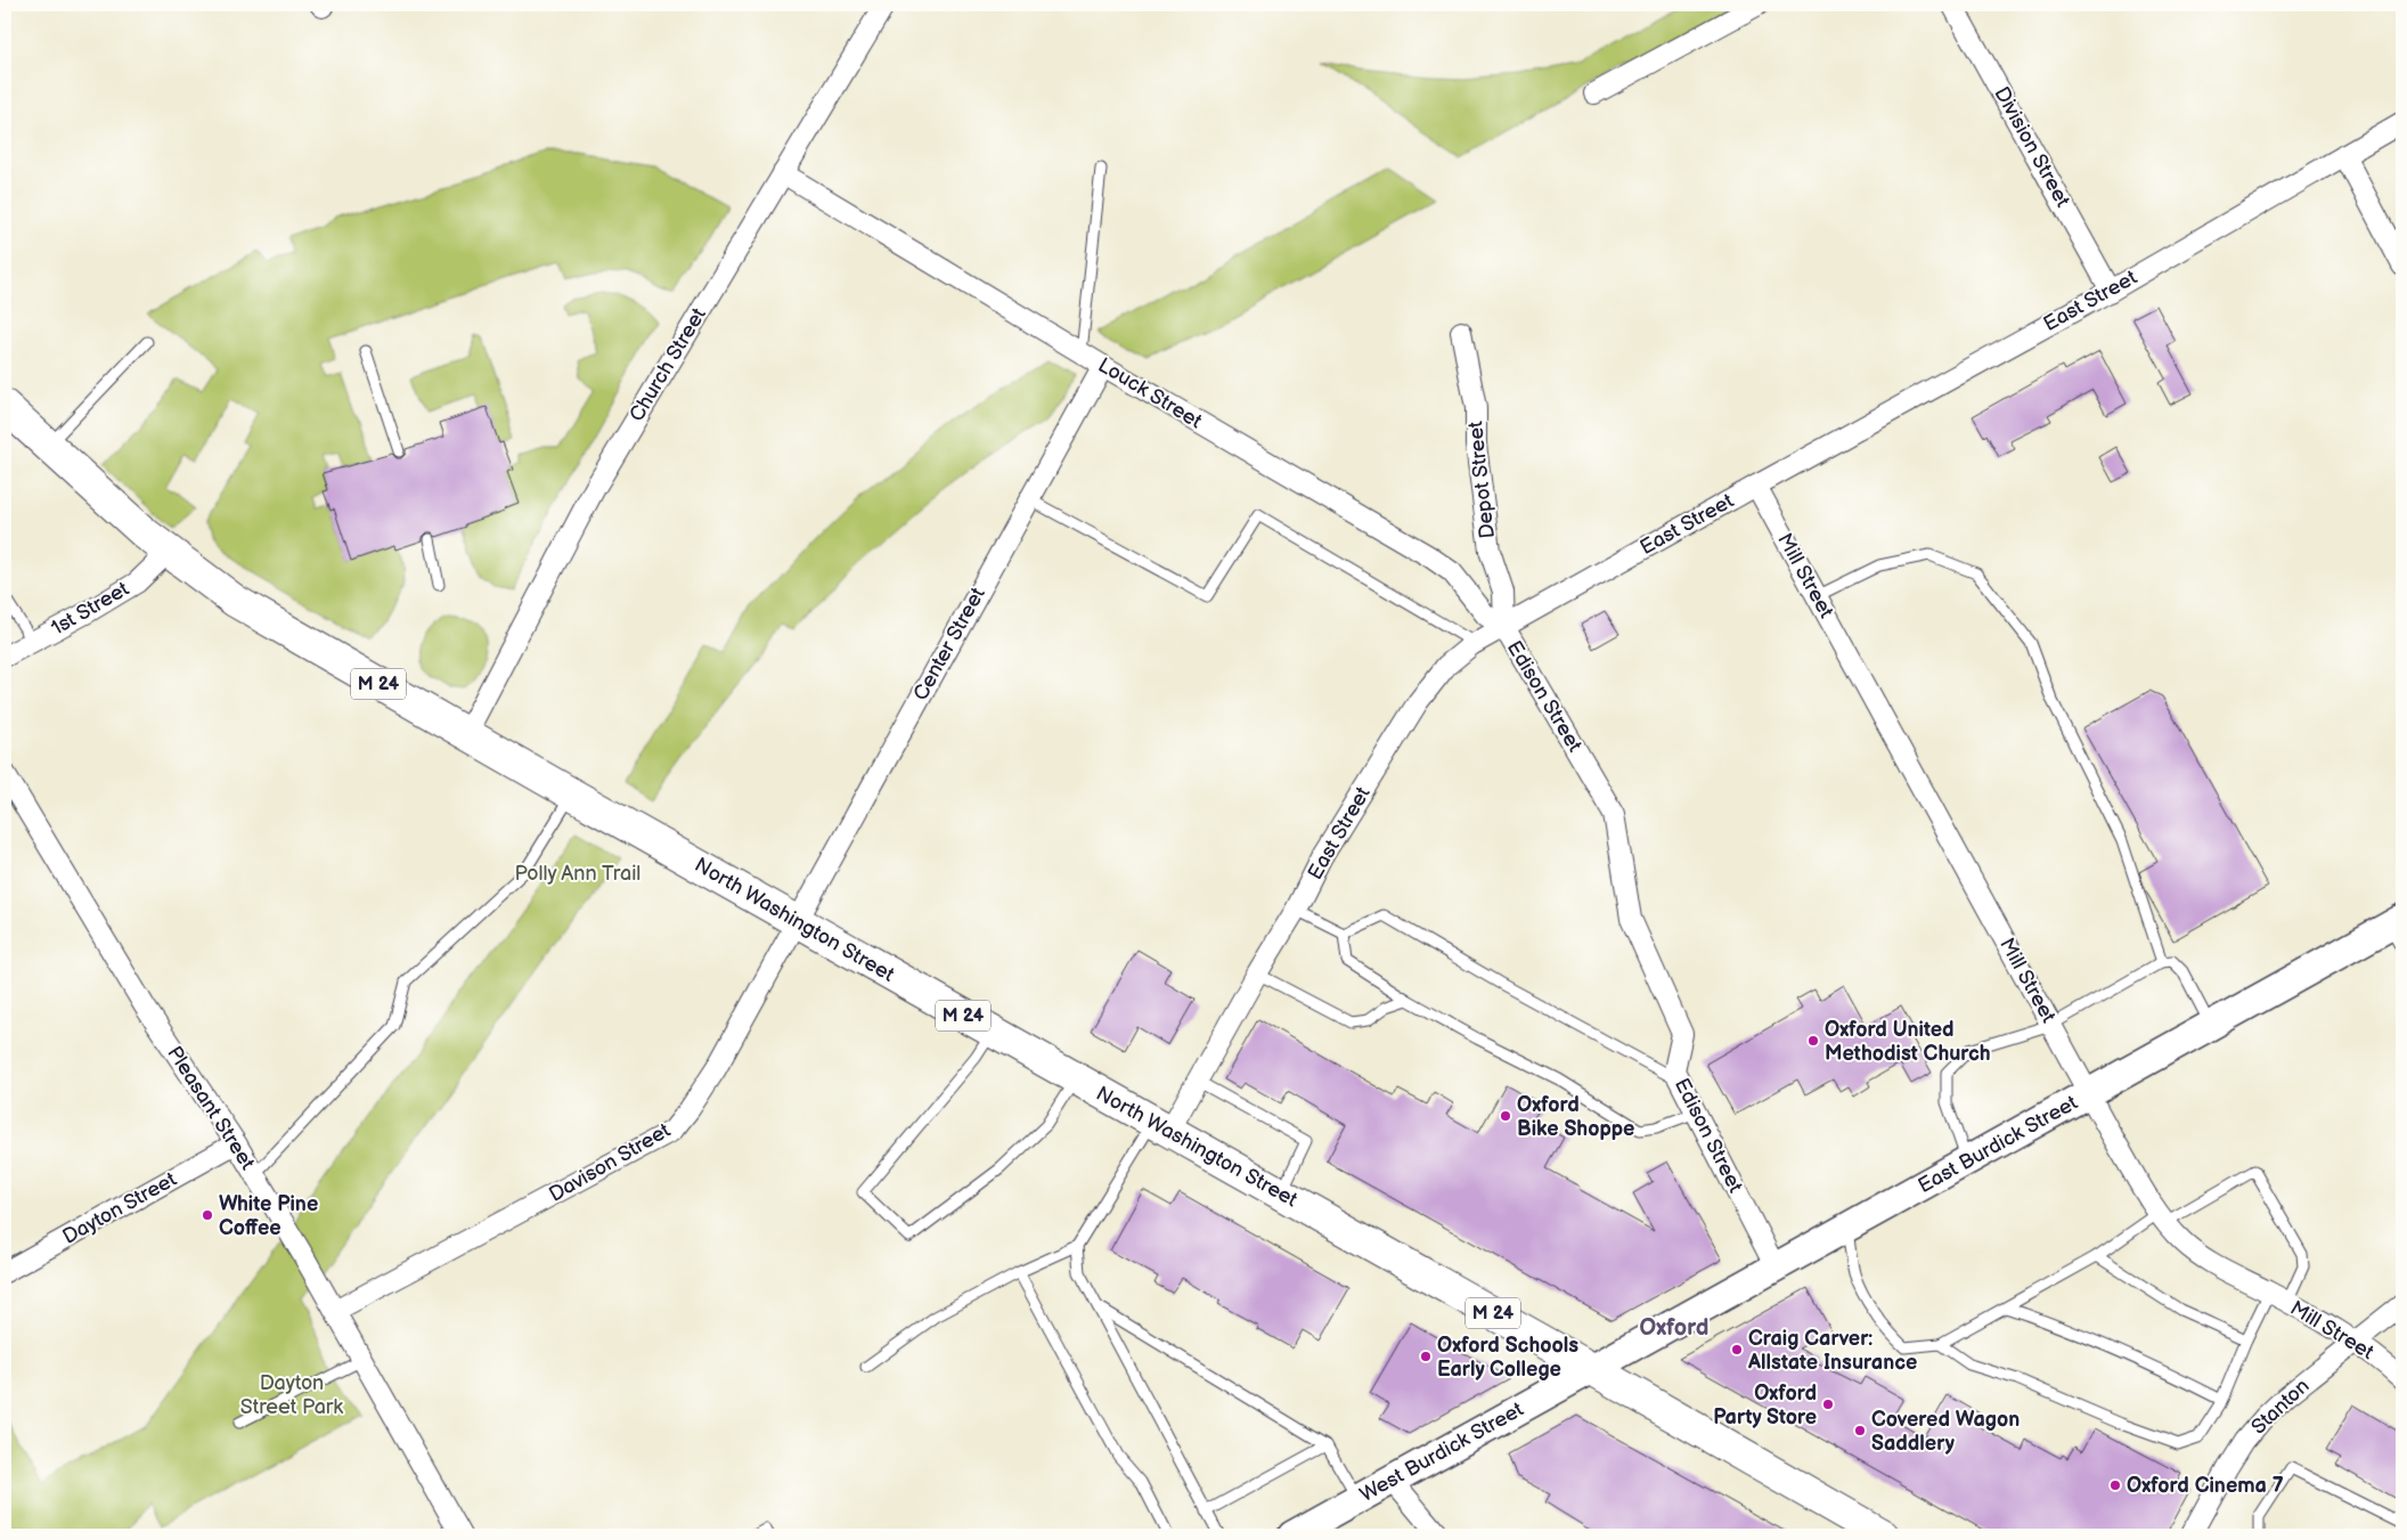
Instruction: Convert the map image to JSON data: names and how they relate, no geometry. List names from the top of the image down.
{
  "streets": {
    "main road": [
      "M 24",
      "North Washington Street",
      "East Burdick Street",
      "West Burdick Street"
    ],
    "street": [
      "Division Street",
      "East Street",
      "Church Street",
      "Louck Street",
      "Depot Street",
      "Mill Street",
      "1st Street",
      "Center Street",
      "Edison Street",
      "Pleasant Street",
      "Davison Street",
      "Dayton Street",
      "Stanton"
    ]
  },
  "crossings": [
    ["Division Street", "East Street"],
    ["East Street", "Louck Street"],
    ["East Street", "Depot Street"],
    ["East Street", "Mill Street"],
    ["East Street", "Edison Street"],
    ["East Street", "North Washington Street"],
    ["Church Street", "Louck Street"],
    ["Church Street", "North Washington Street"],
    ["Louck Street", "Depot Street"],
    ["Louck Street", "Center Street"],
    ["Louck Street", "Edison Street"],
    ["Depot Street", "Edison Street"],
    ["Mill Street", "East Burdick Street"],
    ["Mill Street", "Stanton"],
    ["1st Street", "North Washington Street"],
    ["Center Street", "North Washington Street"],
    ["Center Street", "Davison Street"],
    ["M 24", "North Washington Street"],
    ["M 24", "East Burdick Street"],
    ["M 24", "West Burdick Street"],
    ["Edison Street", "East Burdick Street"],
    ["North Washington Street", "East Burdick Street"],
    ["North Washington Street", "Davison Street"],
    ["North Washington Street", "West Burdick Street"],
    ["Pleasant Street", "Davison Street"],
    ["Pleasant Street", "Dayton Street"],
    ["East Burdick Street", "West Burdick Street"]
  ],
  "districts": ["Oxford"],
  "parks": ["Polly Ann Trail", "Dayton Street Park"],
  "places": [
    "Oxford United Methodist Church",
    "Oxford Bike Shoppe",
    "White Pine Coffee",
    "Craig Carver: Allstate Insurance",
    "Oxford Schools Early College",
    "Oxford Party Store",
    "Covered Wagon Saddlery",
    "Oxford Cinema 7"
  ]
}
